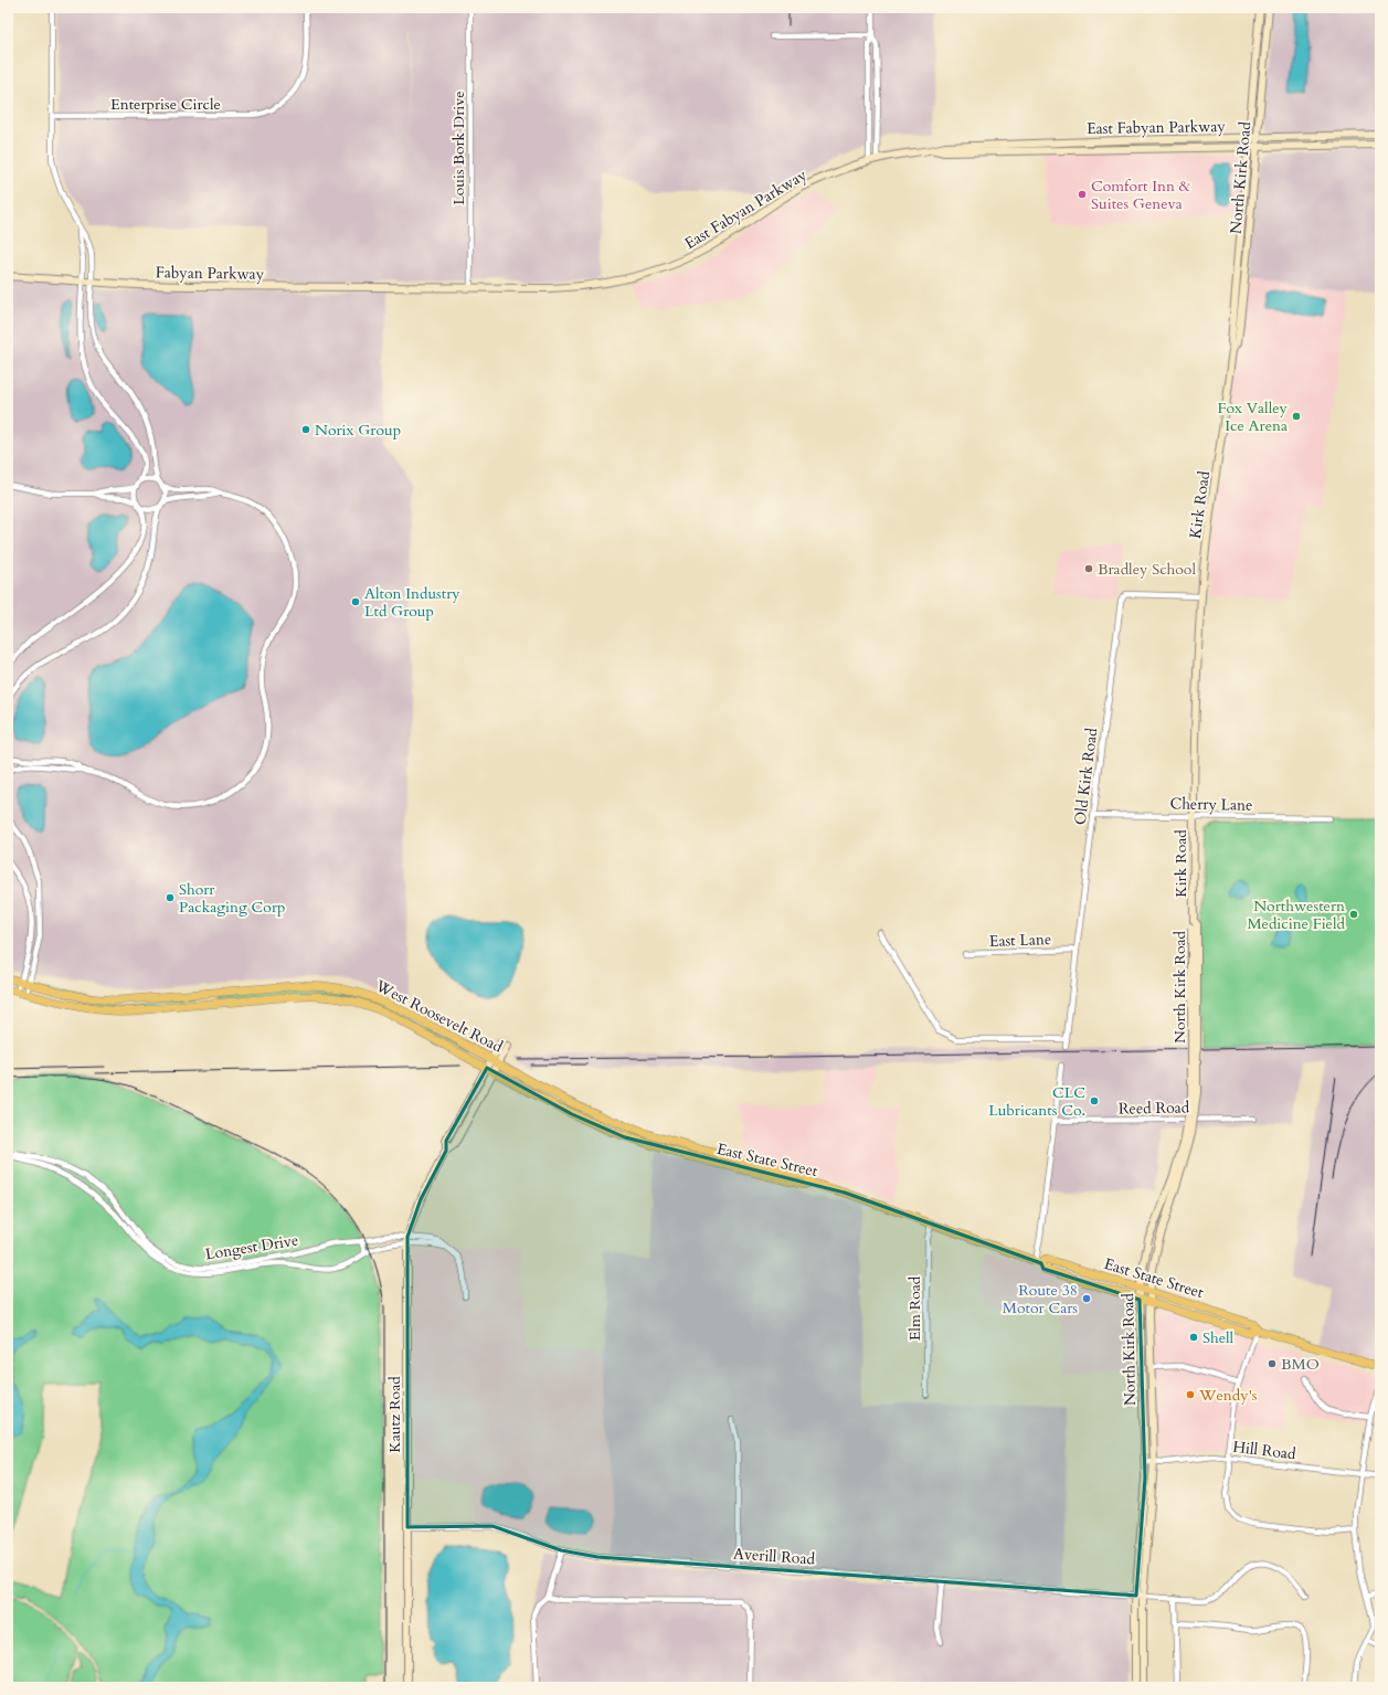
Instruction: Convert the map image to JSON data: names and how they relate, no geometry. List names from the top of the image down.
{
  "streets": {
    "main road": [
      "East Fabyan Parkway",
      "North Kirk Road",
      "Fabyan Parkway",
      "Kirk Road",
      "West Roosevelt Road",
      "East State Street",
      "Kautz Road"
    ],
    "street": [
      "Enterprise Circle",
      "Louis Bork Drive",
      "Old Kirk Road",
      "Cherry Lane",
      "East Lane",
      "Reed Road",
      "Longest Drive",
      "Elm Road",
      "Hill Road",
      "Averill Road"
    ]
  },
  "crossings": [
    ["East Fabyan Parkway", "Louis Bork Drive"],
    ["East Fabyan Parkway", "North Kirk Road"],
    ["East Fabyan Parkway", "Fabyan Parkway"],
    ["East Fabyan Parkway", "Kirk Road"],
    ["North Kirk Road", "Kirk Road"],
    ["North Kirk Road", "East State Street"],
    ["North Kirk Road", "Hill Road"],
    ["North Kirk Road", "Averill Road"],
    ["Kirk Road", "Old Kirk Road"],
    ["Kirk Road", "Cherry Lane"],
    ["Old Kirk Road", "Cherry Lane"],
    ["Old Kirk Road", "East Lane"],
    ["West Roosevelt Road", "East State Street"],
    ["West Roosevelt Road", "Kautz Road"],
    ["East State Street", "Elm Road"],
    ["East State Street", "Kautz Road"],
    ["Longest Drive", "Kautz Road"],
    ["Kautz Road", "Averill Road"]
  ],
  "places": [
    "Comfort Inn & Suites Geneva",
    "Fox Valley Ice Arena",
    "Norix Group",
    "Bradley School",
    "Alton Industry Ltd Group",
    "Shorr Packaging Corp",
    "Northwestern Medicine Field",
    "CLC Lubricants Co.",
    "Route 38 Motor Cars",
    "Shell",
    "BMO",
    "Wendy's"
  ]
}
